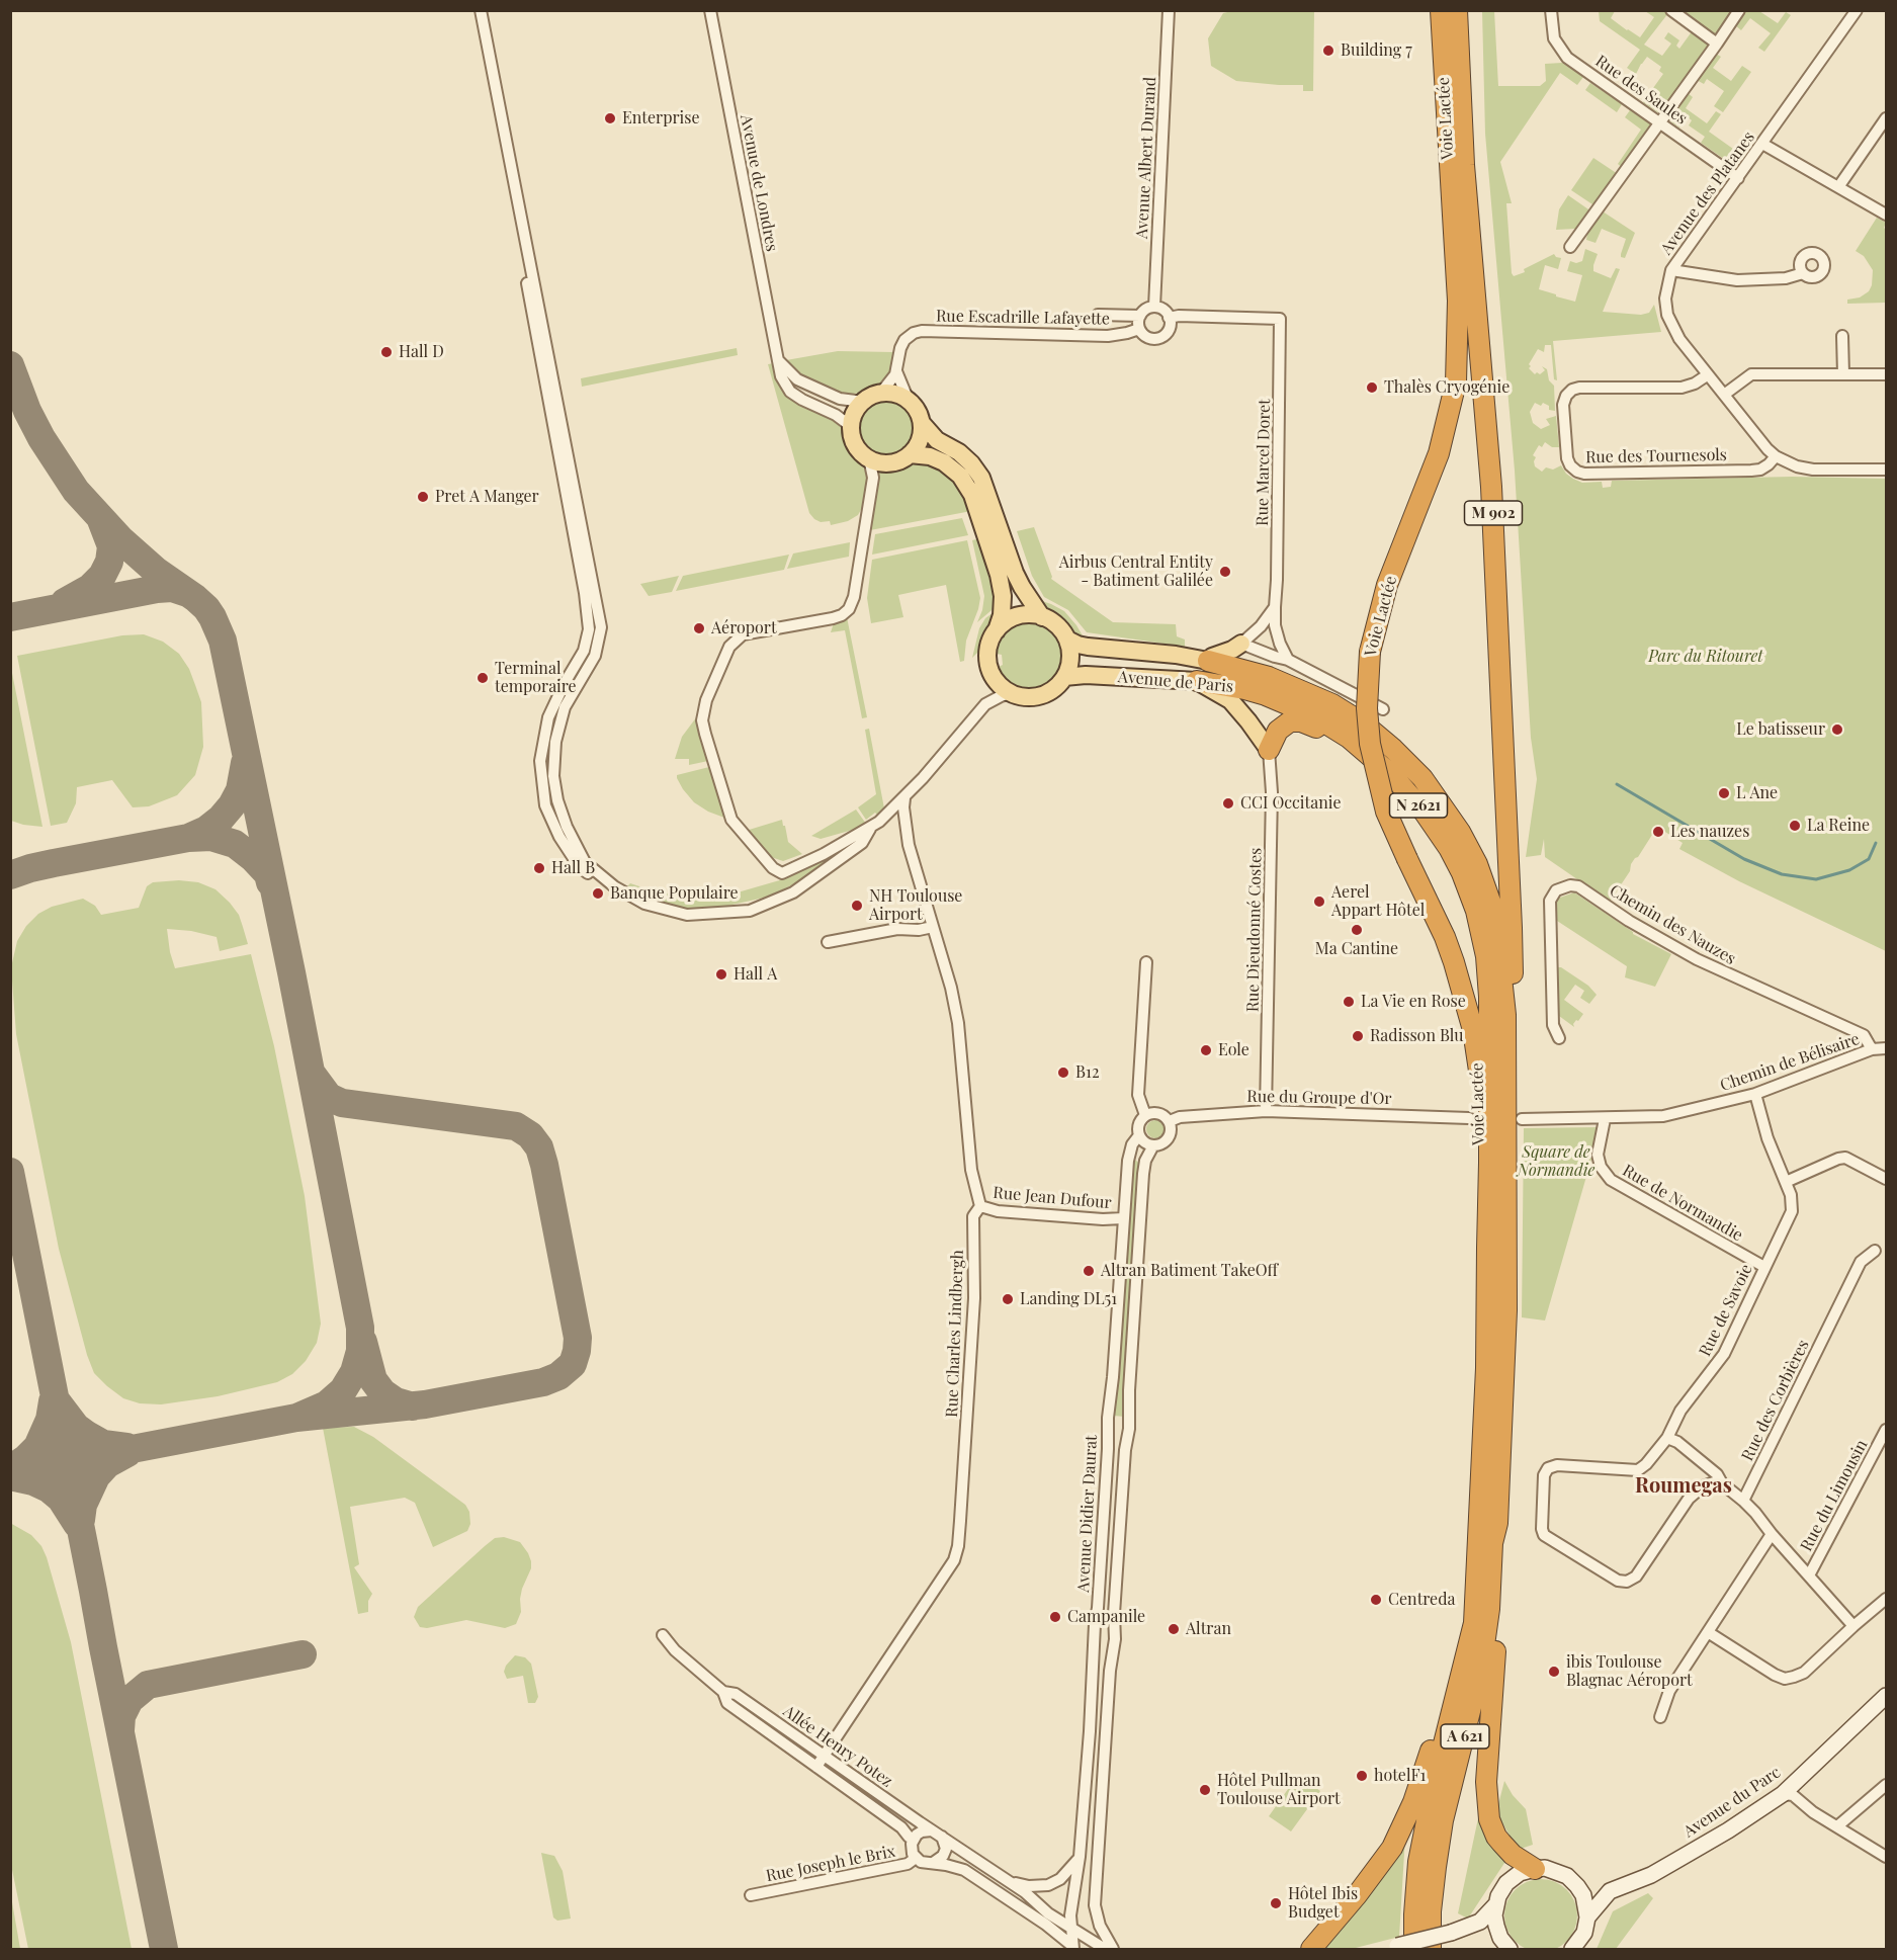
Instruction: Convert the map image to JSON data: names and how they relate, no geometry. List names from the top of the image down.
{
  "streets": {
    "highway": [
      "Voie Lactée",
      "M 902",
      "Avenue de Paris",
      "N 2621",
      "A 621"
    ],
    "street": [
      "Rue des Saules",
      "Avenue Albert Durand",
      "Avenue de Londres",
      "Avenue des Platanes",
      "Rue Escadrille Lafayette",
      "Rue des Tournesols",
      "Rue Marcel Doret",
      "Chemin des Nauzes",
      "Rue Dieudonné Costes",
      "Chemin de Bélisaire",
      "Rue du Groupe d'Or",
      "Rue Jean Dufour",
      "Rue de Normandie",
      "Rue de Savoie",
      "Rue Charles Lindbergh",
      "Rue des Corbières",
      "Rue du Limousin",
      "Avenue Didier Daurat",
      "Allée Henry Potez",
      "Avenue du Parc",
      "Rue Joseph le Brix"
    ]
  },
  "crossings": [
    ["Rue des Saules", "Avenue des Platanes"],
    ["Voie Lactée", "Avenue de Paris"],
    ["Voie Lactée", "A 621"],
    ["Avenue Albert Durand", "Rue Escadrille Lafayette"],
    ["Avenue Albert Durand", "Rue Marcel Doret"],
    ["Avenue de Londres", "Rue Escadrille Lafayette"],
    ["Avenue des Platanes", "Rue des Tournesols"],
    ["Rue Escadrille Lafayette", "Rue Marcel Doret"],
    ["Avenue de Paris", "A 621"],
    ["Chemin des Nauzes", "Chemin de Bélisaire"],
    ["Rue Dieudonné Costes", "Rue du Groupe d'Or"],
    ["Chemin de Bélisaire", "Rue de Normandie"],
    ["Chemin de Bélisaire", "Rue de Savoie"],
    ["Rue du Groupe d'Or", "Avenue Didier Daurat"],
    ["Rue Jean Dufour", "Rue Charles Lindbergh"],
    ["Rue Jean Dufour", "Avenue Didier Daurat"],
    ["Rue de Normandie", "Rue de Savoie"],
    ["Rue Charles Lindbergh", "Allée Henry Potez"],
    ["Avenue Didier Daurat", "Allée Henry Potez"],
    ["Allée Henry Potez", "Rue Joseph le Brix"]
  ],
  "districts": ["Roumegas"],
  "parks": ["Parc du Ritouret", "Square de Normandie"],
  "places": [
    "Building 7",
    "Enterprise",
    "Hall D",
    "Thalès Cryogénie",
    "Pret A Manger",
    "Airbus Central Entity - Batiment Galilée",
    "Aéroport",
    "Terminal temporaire",
    "Le batisseur",
    "L Ane",
    "CCI Occitanie",
    "La Reine",
    "Les nauzes",
    "Hall B",
    "Banque Populaire",
    "Aerel Appart Hôtel",
    "NH Toulouse Airport",
    "Ma Cantine",
    "Hall A",
    "La Vie en Rose",
    "Radisson Blu",
    "Eole",
    "B12",
    "Altran Batiment TakeOff",
    "Landing DL51",
    "Centreda",
    "Campanile",
    "Altran",
    "ibis Toulouse Blagnac Aéroport",
    "hotelF1",
    "Hôtel Pullman Toulouse Airport",
    "Hôtel Ibis Budget"
  ]
}
